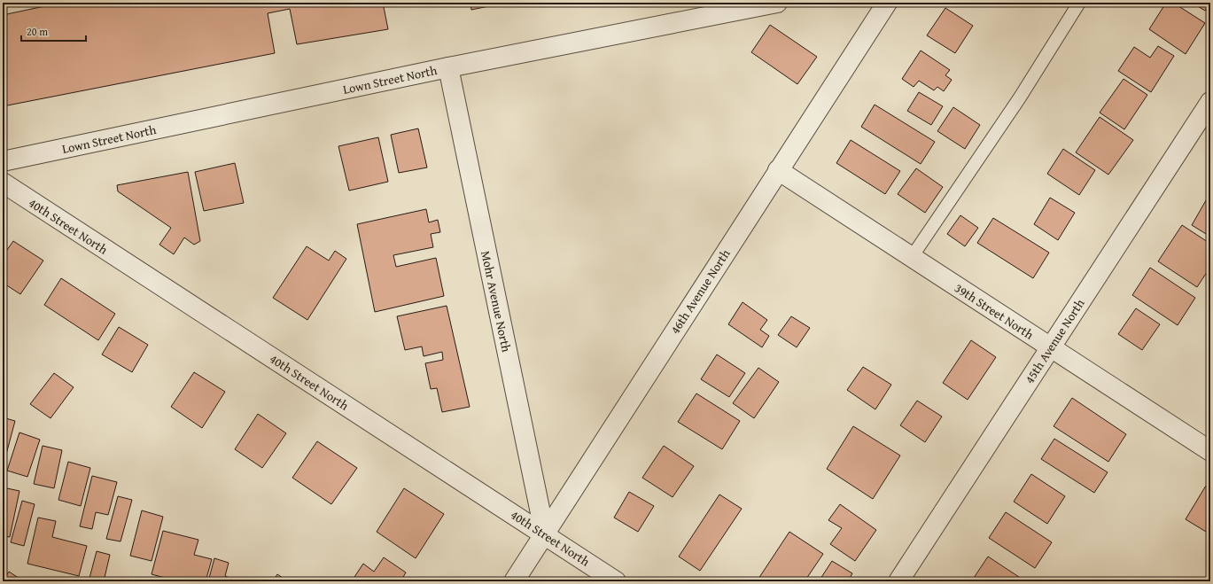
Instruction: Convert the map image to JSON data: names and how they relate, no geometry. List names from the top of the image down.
{
  "streets": {
    "street": [
      "Lown Street North",
      "40th Street North",
      "46th Avenue North",
      "Mohr Avenue North",
      "39th Street North",
      "45th Avenue North"
    ]
  },
  "crossings": [
    ["Lown Street North", "Mohr Avenue North"],
    ["40th Street North", "46th Avenue North"],
    ["40th Street North", "Mohr Avenue North"],
    ["46th Avenue North", "Mohr Avenue North"],
    ["46th Avenue North", "39th Street North"],
    ["39th Street North", "45th Avenue North"]
  ],
  "scale_bar": "20 m"
}
